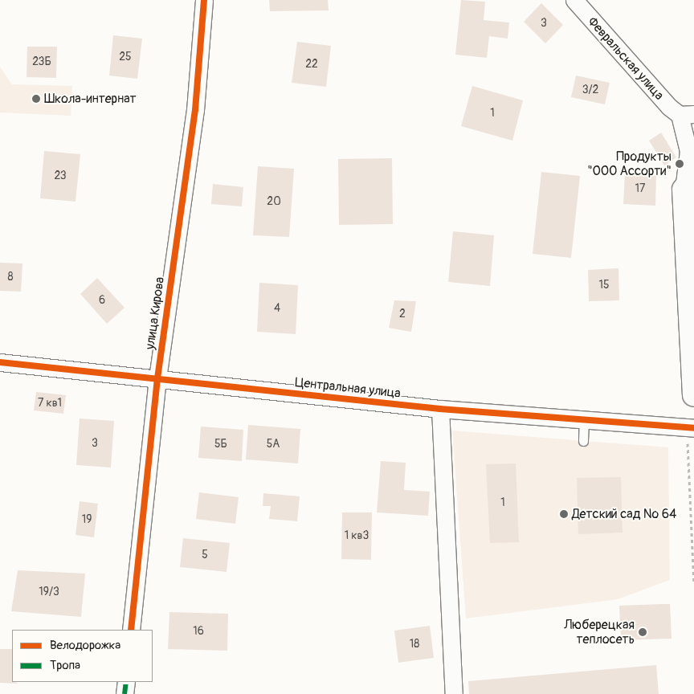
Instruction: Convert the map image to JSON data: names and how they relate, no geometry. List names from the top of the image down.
{
  "streets": {
    "street": ["Февральская улица", "улица Кирова", "Центральная улица"]
  },
  "crossings": [
    ["улица Кирова", "Центральная улица"]
  ],
  "places": [
    "Школа-интернат",
    "Продукты \"ООО Ассорти\"",
    "Детский сад № 64",
    "Люберецкая теплосеть"
  ],
  "house_numbers": [
    "3",
    "25",
    "23Б",
    "22",
    "3/2",
    "1",
    "23",
    "17",
    "20",
    "8",
    "15",
    "6",
    "4",
    "2",
    "7 кв1",
    "3",
    "5Б",
    "5А",
    "1",
    "19",
    "1 кв3",
    "5",
    "19/3",
    "16",
    "18"
  ],
  "legend": ["Велодорожка", "Тропа"]
}
